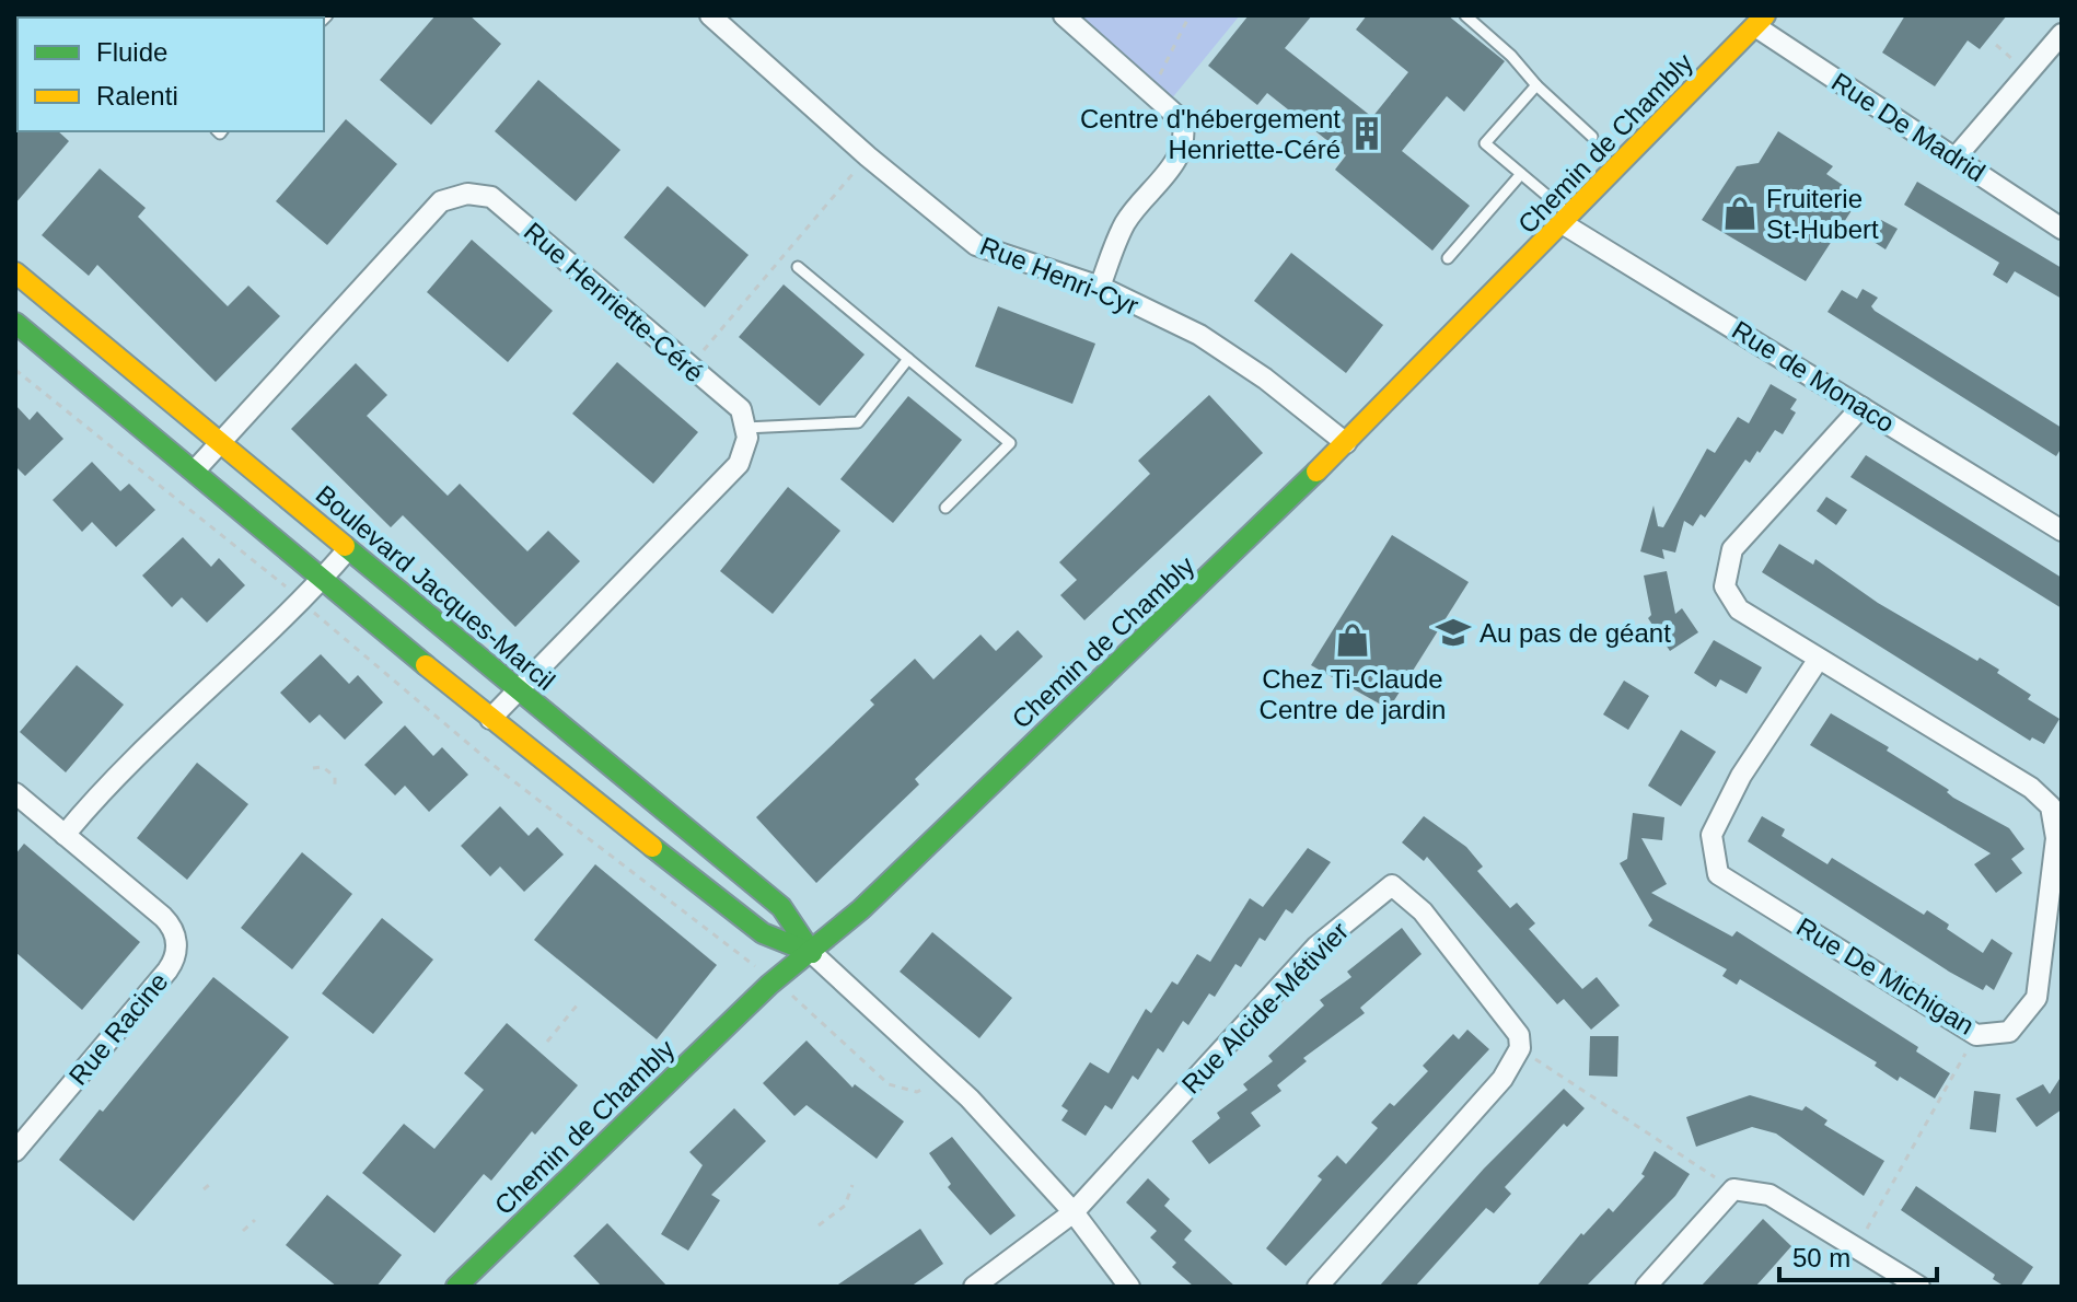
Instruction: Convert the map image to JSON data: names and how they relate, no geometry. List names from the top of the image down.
{
  "streets": {
    "street": [
      "Rue De Madrid",
      "Chemin de Chambly",
      "Rue Henri-Cyr",
      "Rue Henriette-Céré",
      "Rue de Monaco",
      "Boulevard Jacques-Marcil",
      "Rue De Michigan",
      "Rue Alcide-Métivier",
      "Rue Racine"
    ]
  },
  "crossings": [
    ["Rue De Madrid", "Chemin de Chambly"],
    ["Chemin de Chambly", "Rue Henri-Cyr"],
    ["Chemin de Chambly", "Rue de Monaco"],
    ["Chemin de Chambly", "Boulevard Jacques-Marcil"],
    ["Rue Henriette-Céré", "Boulevard Jacques-Marcil"],
    ["Rue de Monaco", "Rue De Michigan"],
    ["Boulevard Jacques-Marcil", "Rue Alcide-Métivier"]
  ],
  "places": {
    "building": ["Centre d'hébergement Henriette-Céré"],
    "shop": ["Fruiterie St-Hubert", "Chez Ti-Claude Centre de jardin"],
    "school or university": ["Au pas de géant"]
  },
  "legend": ["Fluide", "Ralenti"],
  "scale_bar": "50 m"
}
